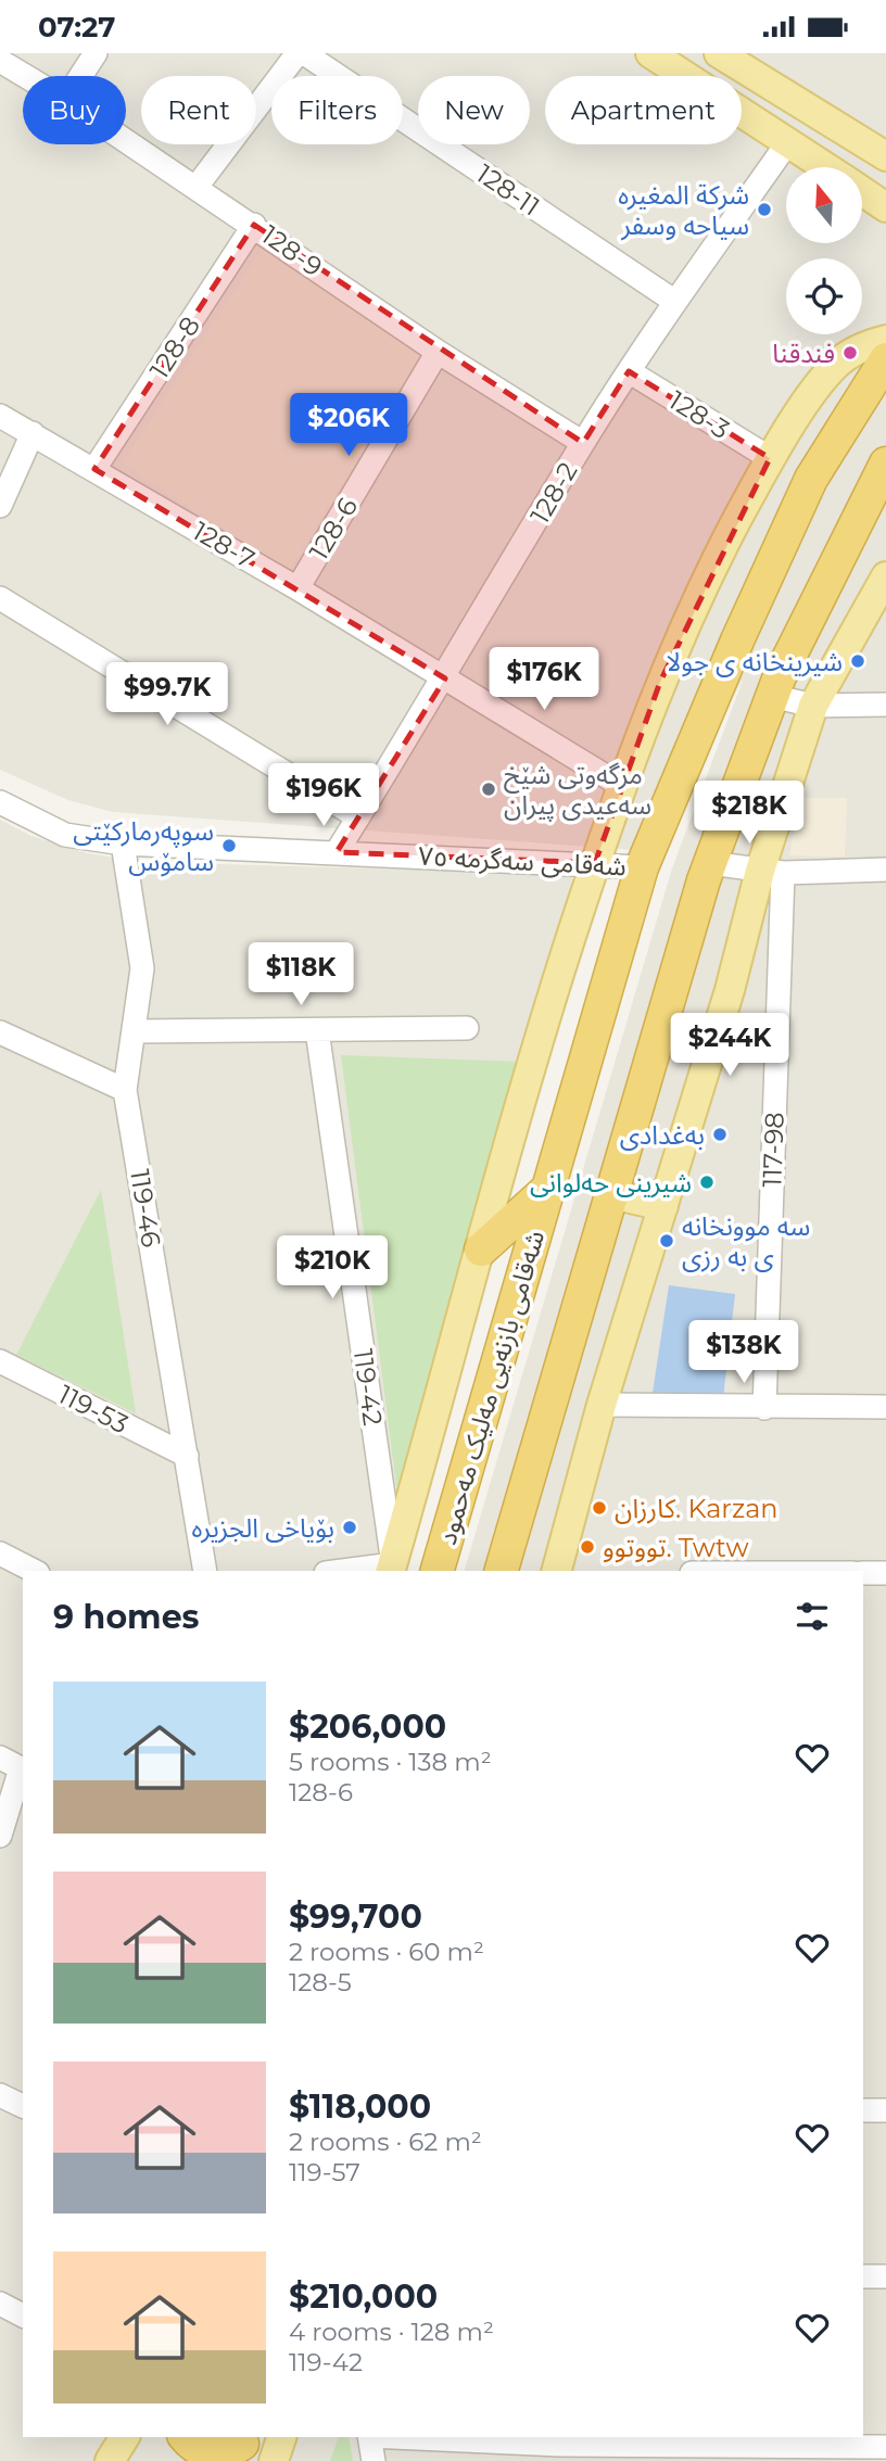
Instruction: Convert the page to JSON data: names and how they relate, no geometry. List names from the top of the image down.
{
  "streets": {
    "highway": ["شەقامی بازنەیی مەلیک مەحمود"],
    "street": [
      "128-11",
      "128-9",
      "128-8",
      "128-3",
      "128-2",
      "128-6",
      "128-7",
      "شەقامی سەگرمە ٧٥",
      "117-98",
      "119-46",
      "119-42",
      "119-53"
    ]
  },
  "crossings": [
    ["128-11", "128-2"],
    ["128-9", "128-8"],
    ["128-9", "128-2"],
    ["128-9", "128-6"],
    ["128-8", "128-7"],
    ["128-3", "128-2"],
    ["128-2", "128-7"],
    ["128-2", "شەقامی سەگرمە ٧٥"],
    ["128-6", "128-7"],
    ["شەقامی سەگرمە ٧٥", "119-46"],
    ["شەقامی سەگرمە ٧٥", "شەقامی بازنەیی مەلیک مەحمود"],
    ["119-46", "119-53"]
  ],
  "places": [
    "شركة المغيره سياحه وسفر",
    "فندقنا",
    "شیرینخانه ی جولا",
    "مزگەوتی شێخ سەعیدی پیران",
    "سوپەرمارکێتی سامۆس",
    "بەغدادی",
    "شیرینی ‌حەلوانی",
    "سه موونخانه ی به رزی",
    "کارزان. Karzan",
    "بۆیاخی الجزیرە",
    "تووتوو. Twtw"
  ],
  "north": "top",
  "page": {
    "status": "07:27",
    "chip": [
      "Buy",
      "Rent",
      "Filters",
      "New",
      "Apartment"
    ],
    "price": [
      "$206K",
      "$176K",
      "$99.7K",
      "$196K",
      "$218K",
      "$118K",
      "$244K",
      "$210K",
      "$138K"
    ],
    "heading": "9 homes",
    "list": [
      {
        "name": "$206,000",
        "note": "5 rooms · 138 m² · 128-6"
      },
      {
        "name": "$99,700",
        "note": "2 rooms · 60 m² · 128-5"
      },
      {
        "name": "$118,000",
        "note": "2 rooms · 62 m² · 119-57"
      },
      {
        "name": "$210,000",
        "note": "4 rooms · 128 m² · 119-42"
      }
    ]
  }
}
